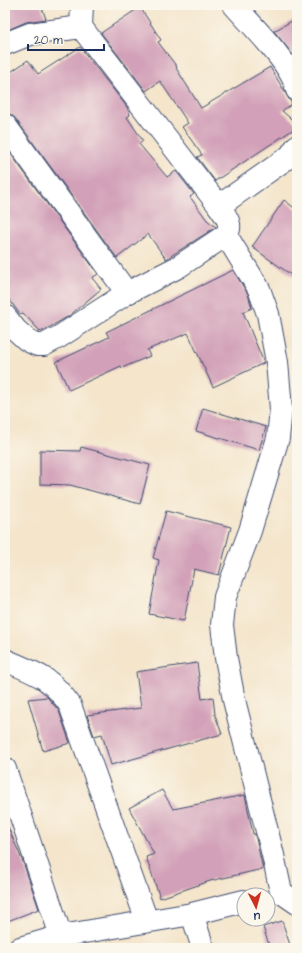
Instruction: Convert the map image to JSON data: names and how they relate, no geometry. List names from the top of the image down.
{
  "scale_bar": "20 m",
  "north": "bottom"
}
